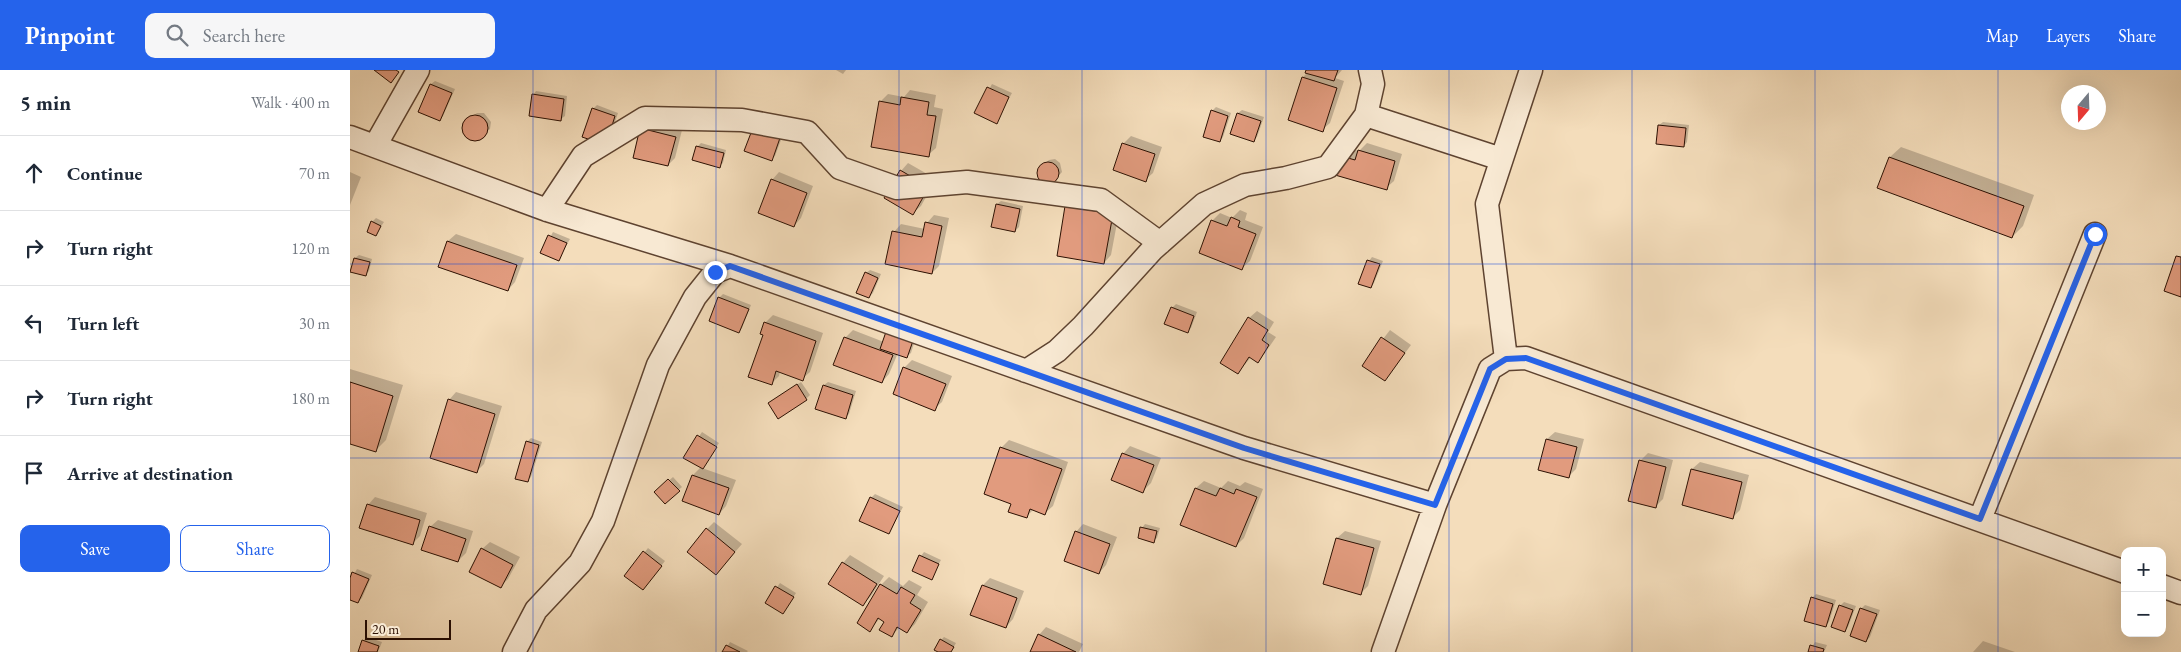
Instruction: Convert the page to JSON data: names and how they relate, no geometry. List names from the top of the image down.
{
  "scale_bar": "20 m",
  "north": "bottom",
  "page": {
    "header": "Pinpoint",
    "search": "Search here",
    "nav": ["Map", "Layers", "Share"],
    "heading": ["5 min", "Walk · 400 m"],
    "list": [
      ["Continue", "70 m"],
      ["Turn right", "120 m"],
      ["Turn left", "30 m"],
      ["Turn right", "180 m"],
      "Arrive at destination"
    ],
    "buttons": ["Save", "Share"],
    "map_buttons": ["+", "−"],
    "scale": "20 m"
  }
}
